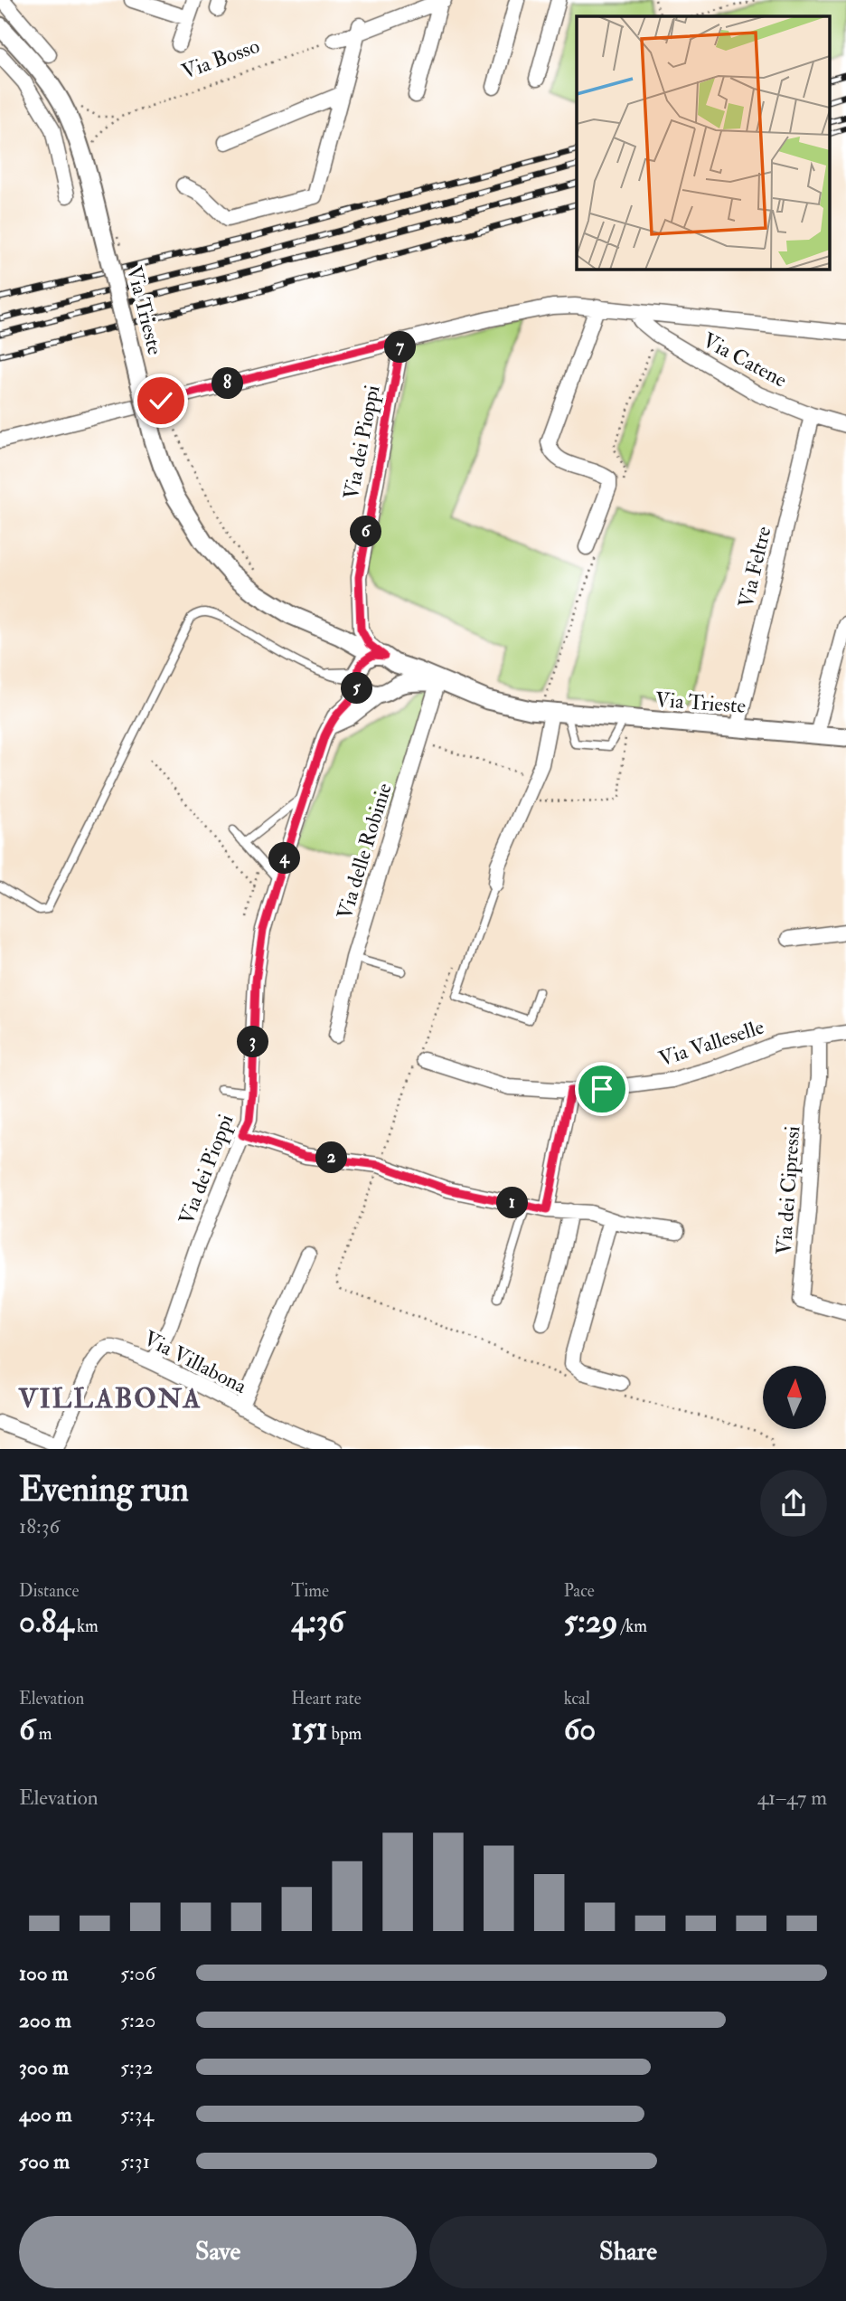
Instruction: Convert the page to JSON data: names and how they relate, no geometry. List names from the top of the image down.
{
  "streets": {
    "street": [
      "Via Trieste",
      "Via Catene",
      "Via dei Pioppi",
      "Via Feltre",
      "Via delle Robinie",
      "Via Valleselle",
      "Via dei Cipressi",
      "Via Villabona"
    ],
    "path": ["Via Bosso"]
  },
  "crossings": [
    ["Via Bosso", "Via Trieste"],
    ["Via Trieste", "Via dei Pioppi"],
    ["Via Trieste", "Via Feltre"],
    ["Via Trieste", "Via delle Robinie"],
    ["Via Catene", "Via Feltre"],
    ["Via dei Pioppi", "Via Villabona"],
    ["Via Valleselle", "Via dei Cipressi"]
  ],
  "districts": ["VILLABONA"],
  "north": "top",
  "page": {
    "pins": [
      "7",
      "8",
      "6",
      "5",
      "4",
      "3",
      "2",
      "1"
    ],
    "heading": ["Evening run", "18:36"],
    "stats": [
      ["Distance", "0.84 km"],
      ["Time", "4:36"],
      ["Pace", "5:29 /km"],
      ["Elevation", "6 m"],
      ["Heart rate", "151 bpm"],
      ["kcal", "60"]
    ],
    "chart": ["Elevation", "41–47 m"],
    "list": [
      {
        "name": "100 m",
        "note": "5:06"
      },
      {
        "name": "200 m",
        "note": "5:20"
      },
      {
        "name": "300 m",
        "note": "5:32"
      },
      {
        "name": "400 m",
        "note": "5:34"
      },
      {
        "name": "500 m",
        "note": "5:31"
      }
    ],
    "buttons": ["Save", "Share"]
  }
}
